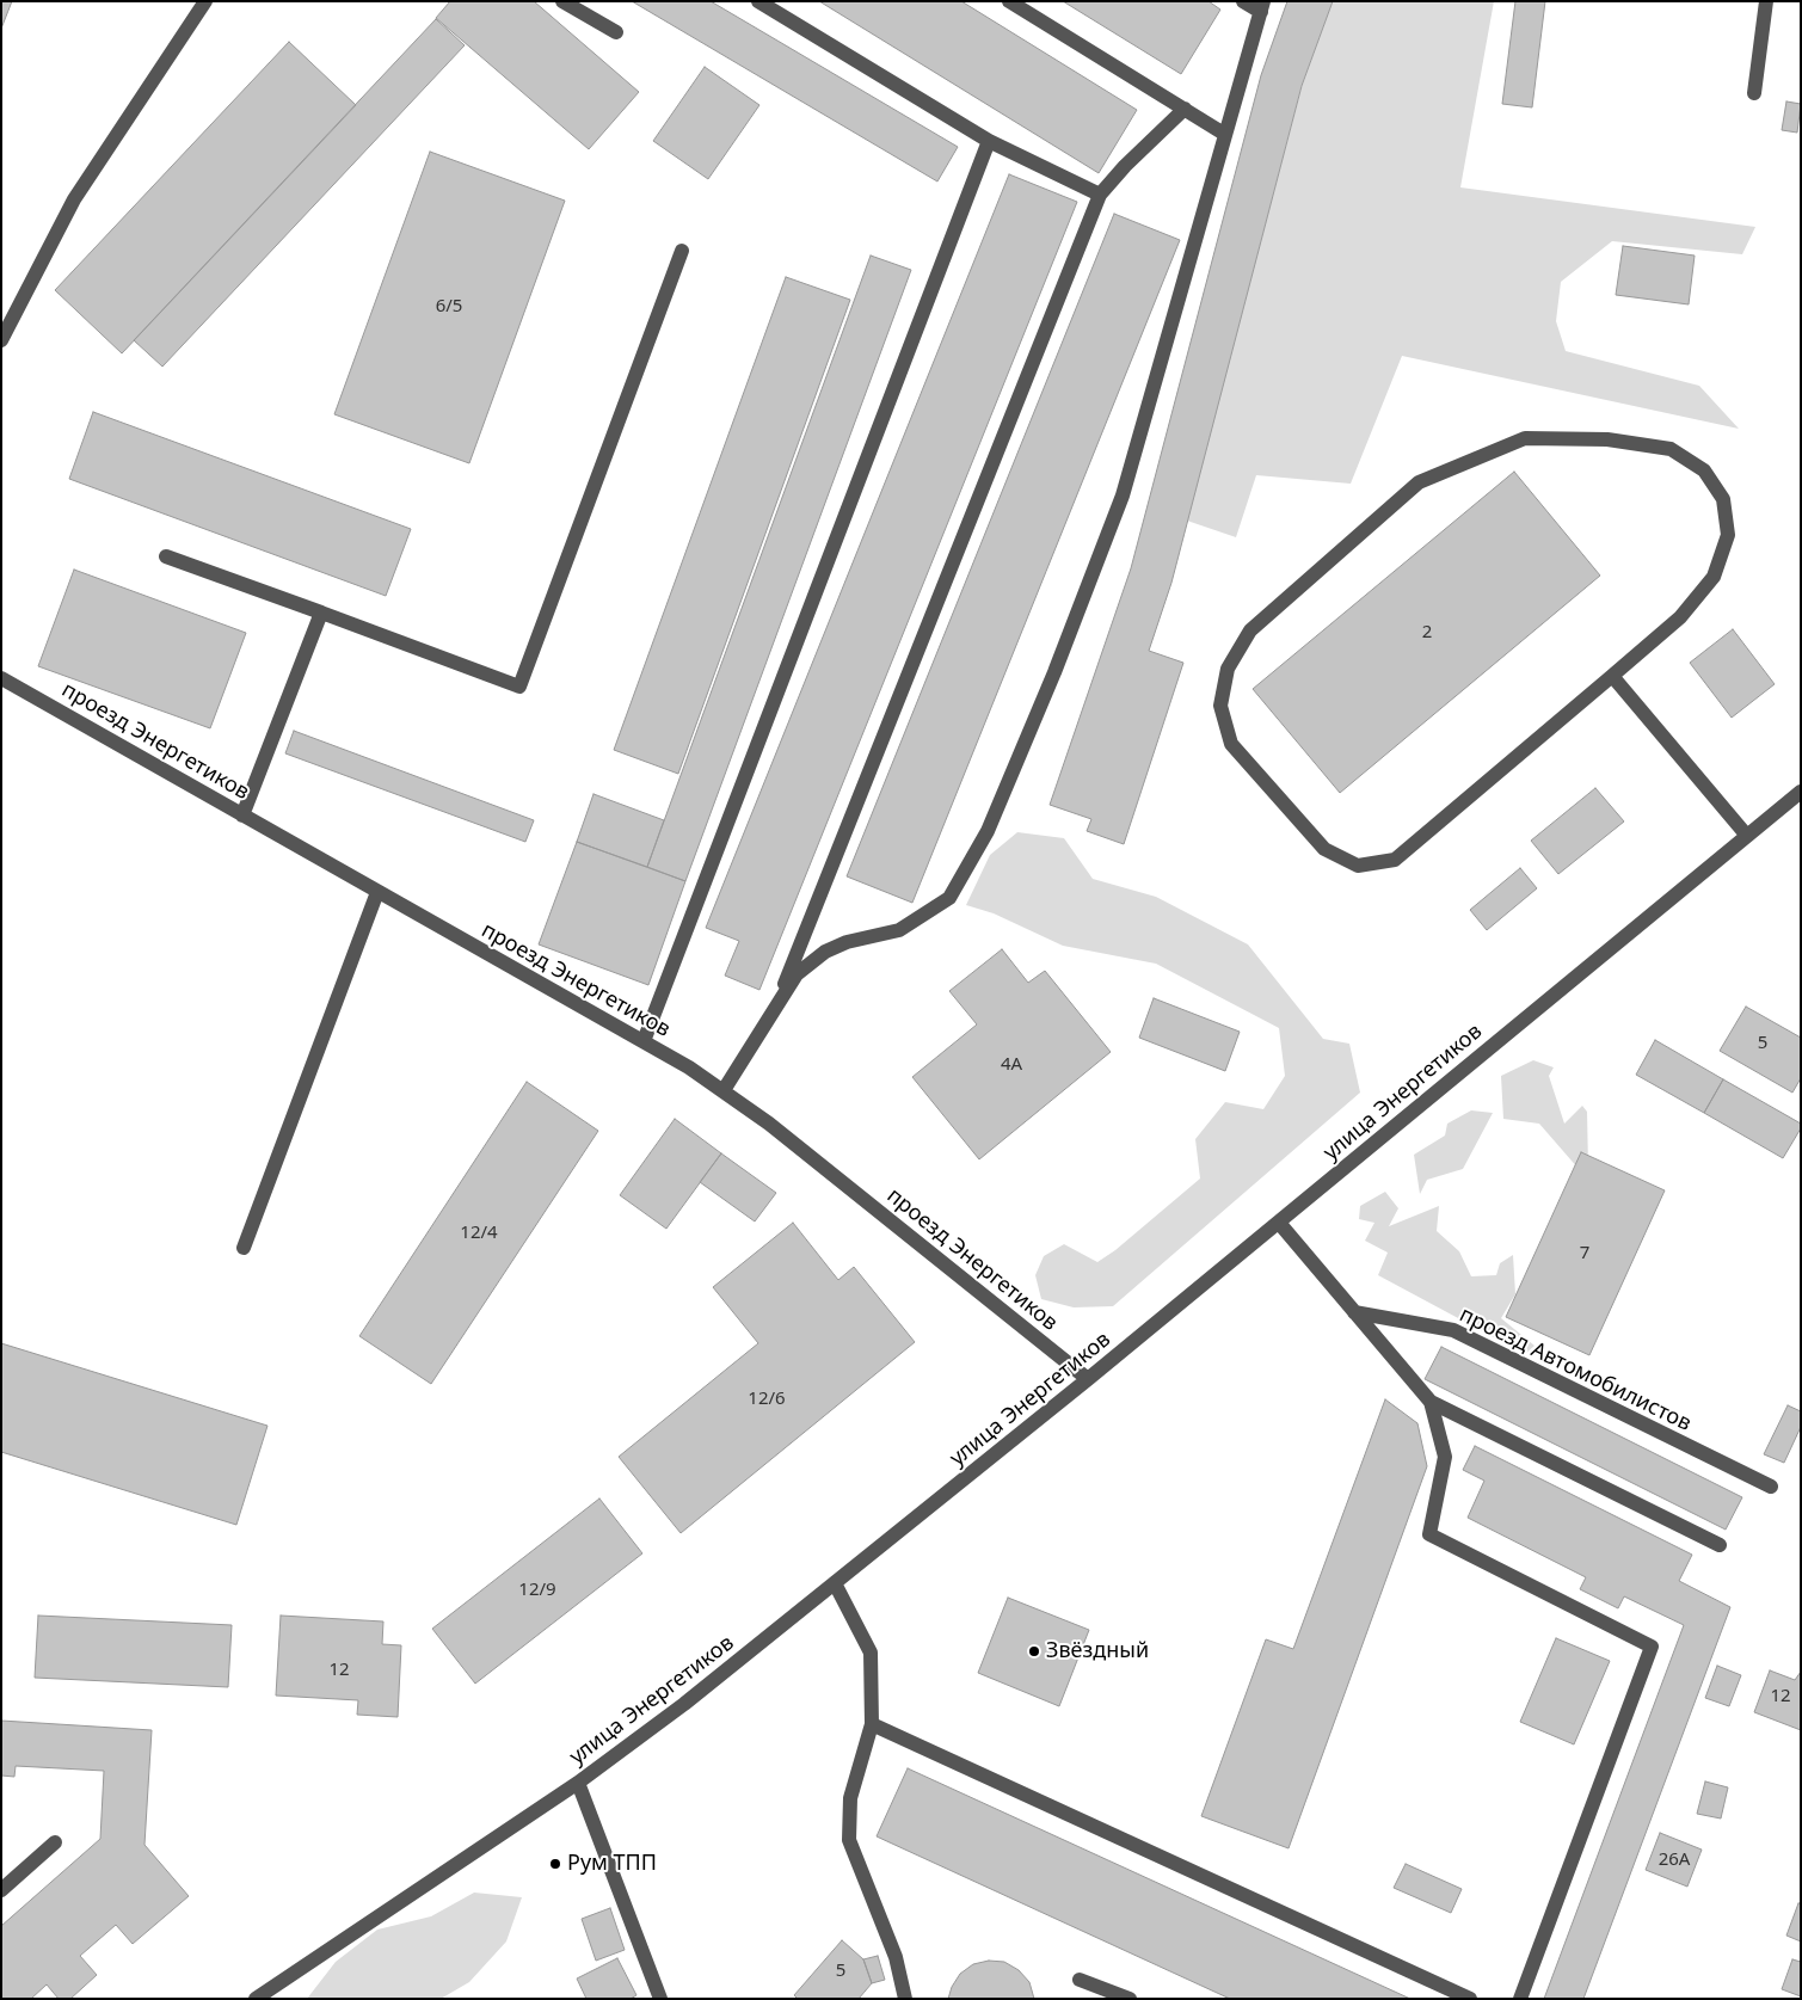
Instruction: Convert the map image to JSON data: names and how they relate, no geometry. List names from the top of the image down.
{
  "streets": {
    "street": ["проезд Энергетиков", "улица Энергетиков", "проезд Автомобилистов"]
  },
  "crossings": [
    ["проезд Энергетиков", "улица Энергетиков"]
  ],
  "places": ["Звёздный", "Рум ТПП"],
  "house_numbers": [
    "6/5",
    "2",
    "5",
    "4А",
    "12/4",
    "7",
    "12/6",
    "12/9",
    "12",
    "12",
    "26А",
    "5"
  ]
}
